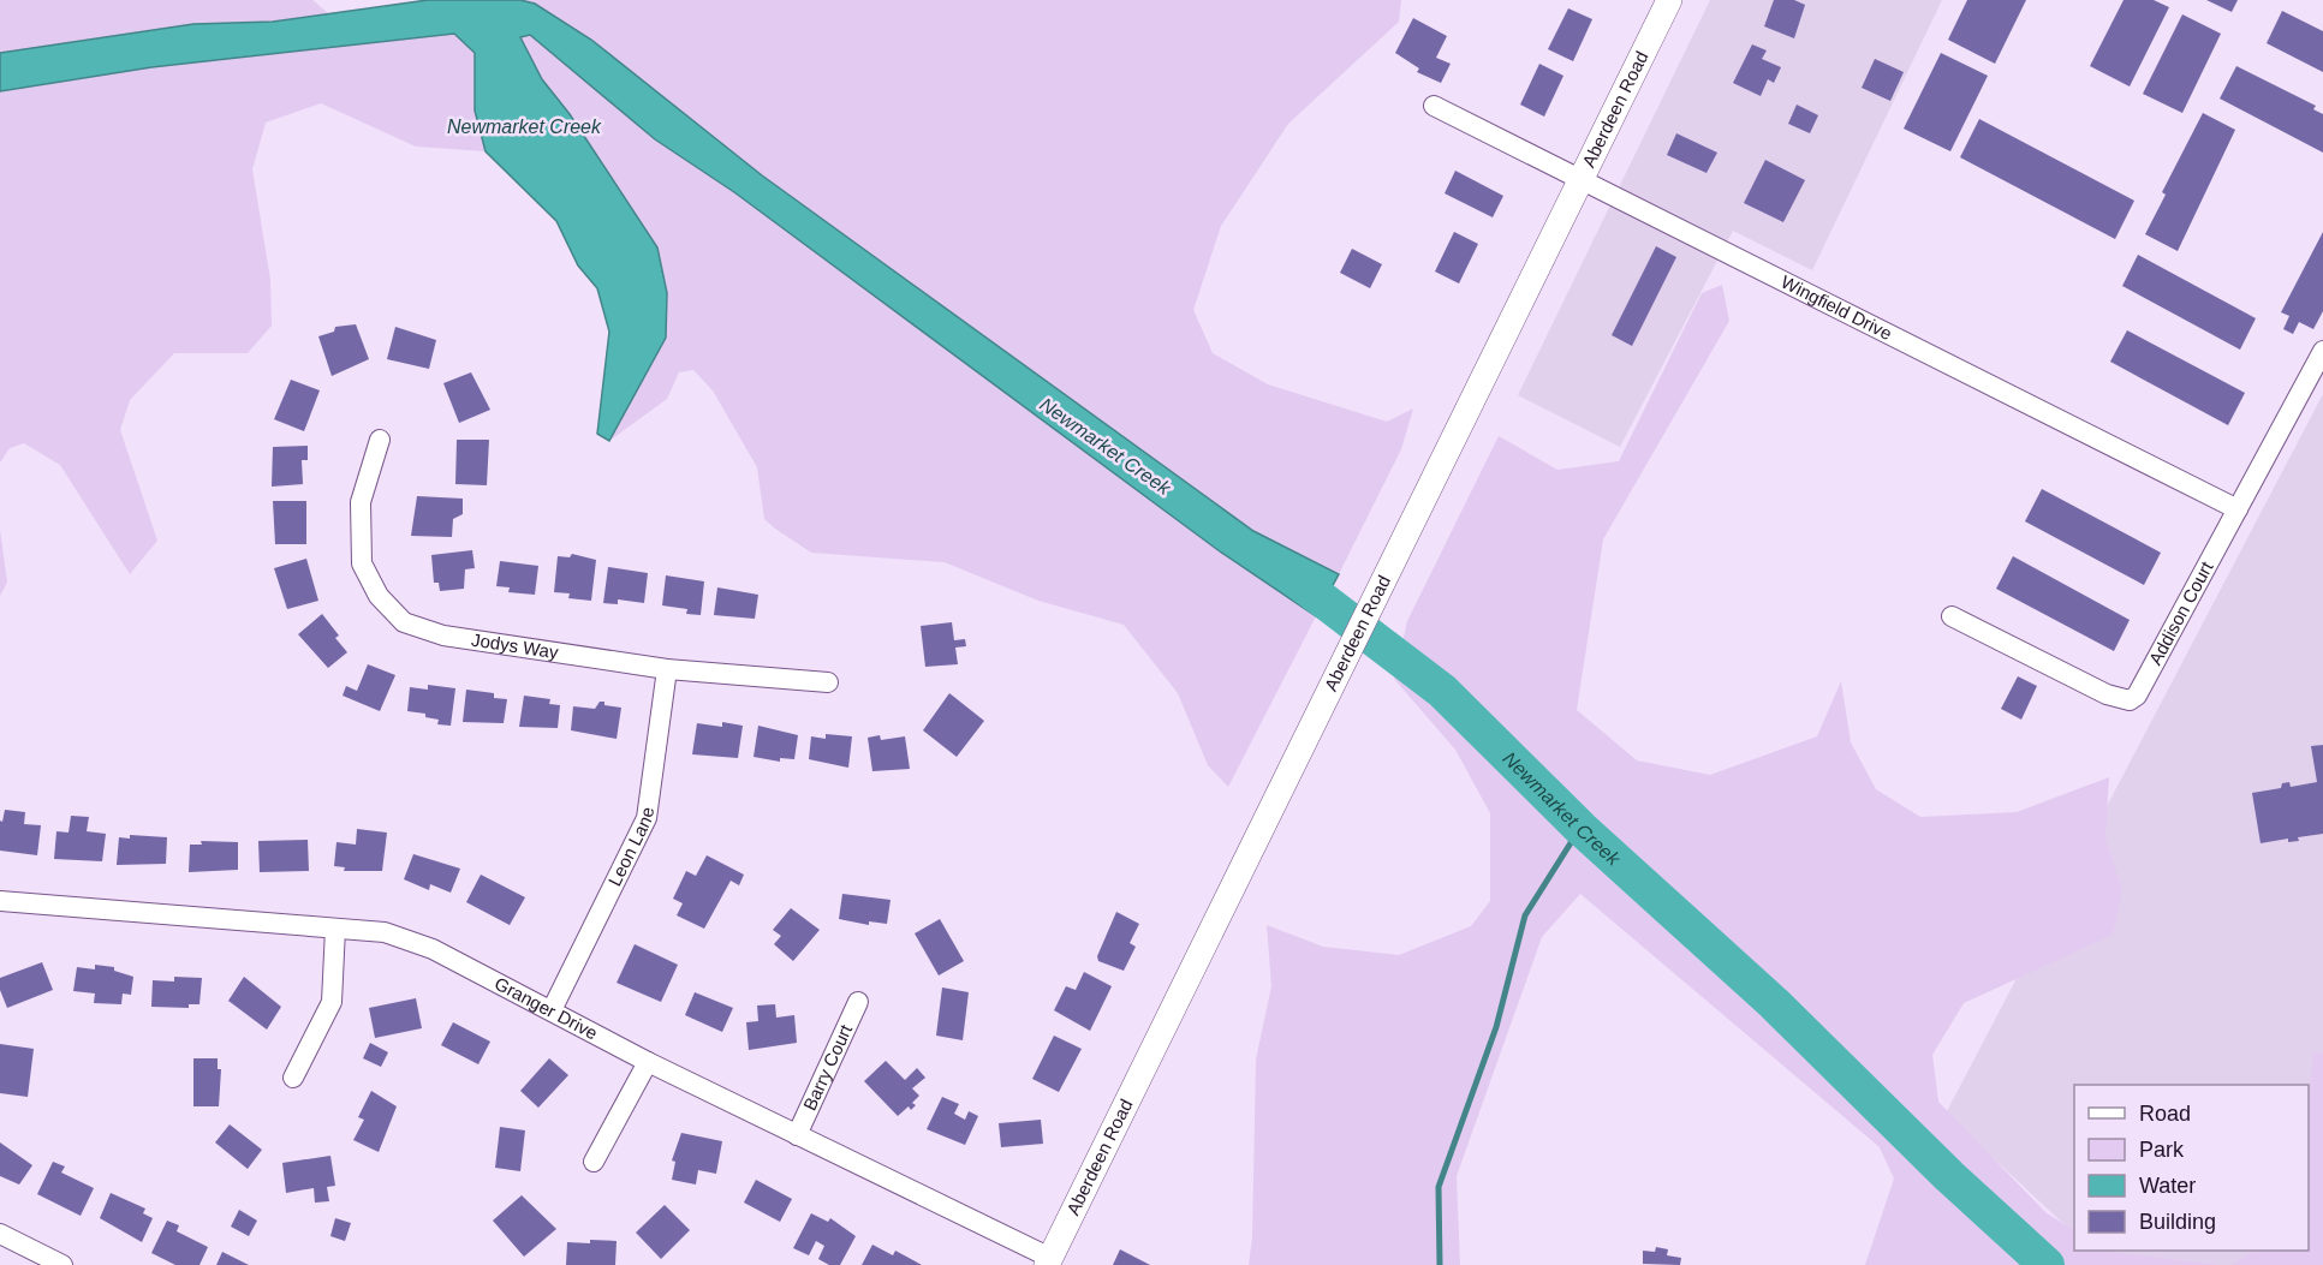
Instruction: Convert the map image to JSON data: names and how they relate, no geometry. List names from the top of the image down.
{
  "streets": {
    "main road": ["Aberdeen Road"],
    "street": [
      "Wingfield Drive",
      "Addison Court",
      "Jodys Way",
      "Leon Lane",
      "Granger Drive",
      "Barry Court"
    ]
  },
  "crossings": [
    ["Aberdeen Road", "Wingfield Drive"],
    ["Aberdeen Road", "Granger Drive"],
    ["Wingfield Drive", "Addison Court"],
    ["Jodys Way", "Leon Lane"],
    ["Leon Lane", "Granger Drive"],
    ["Granger Drive", "Barry Court"]
  ],
  "water": ["Newmarket Creek"],
  "legend": [
    "Road",
    "Park",
    "Water",
    "Building"
  ]
}
